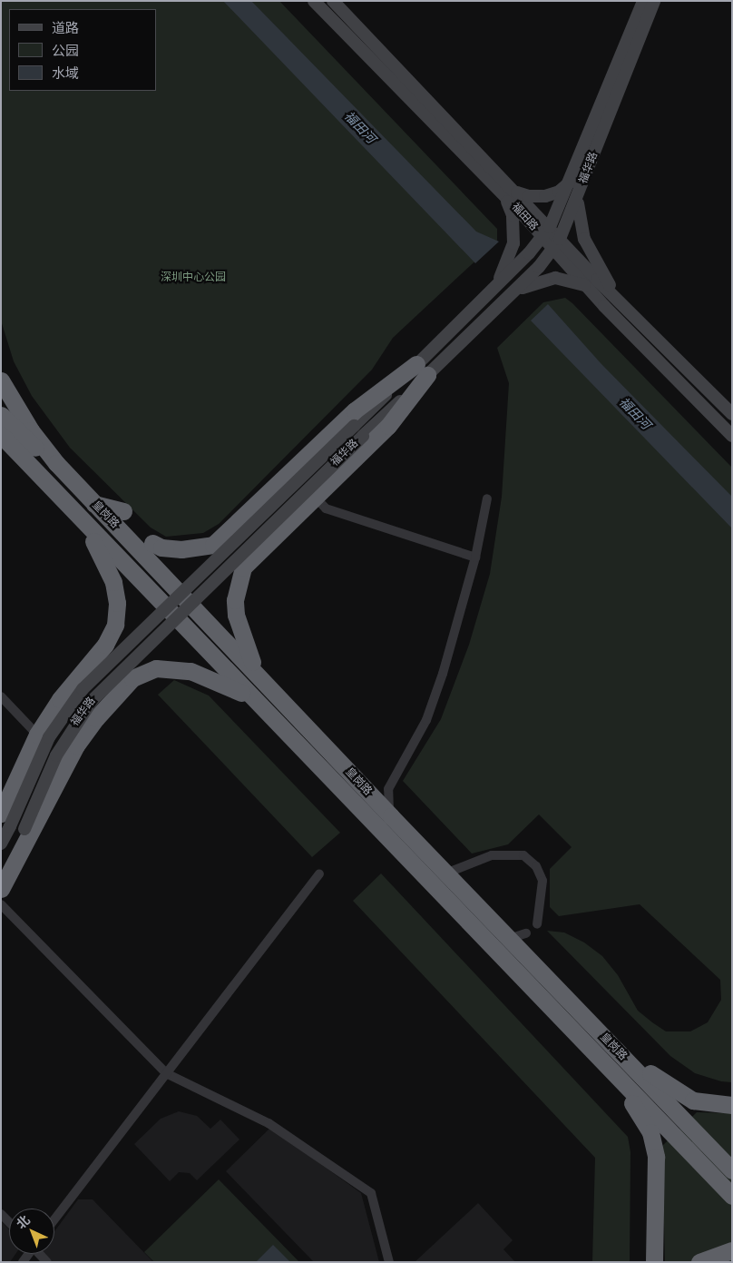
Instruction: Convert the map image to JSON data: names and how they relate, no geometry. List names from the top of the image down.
{
  "streets": {
    "highway": ["皇岗路"],
    "main road": ["福华路", "福田路"]
  },
  "crossings": [
    ["福华路", "福田路"]
  ],
  "water": ["福田河"],
  "parks": ["深圳中心公园"],
  "legend": ["道路", "公园", "水域"],
  "north": "top left"
}
